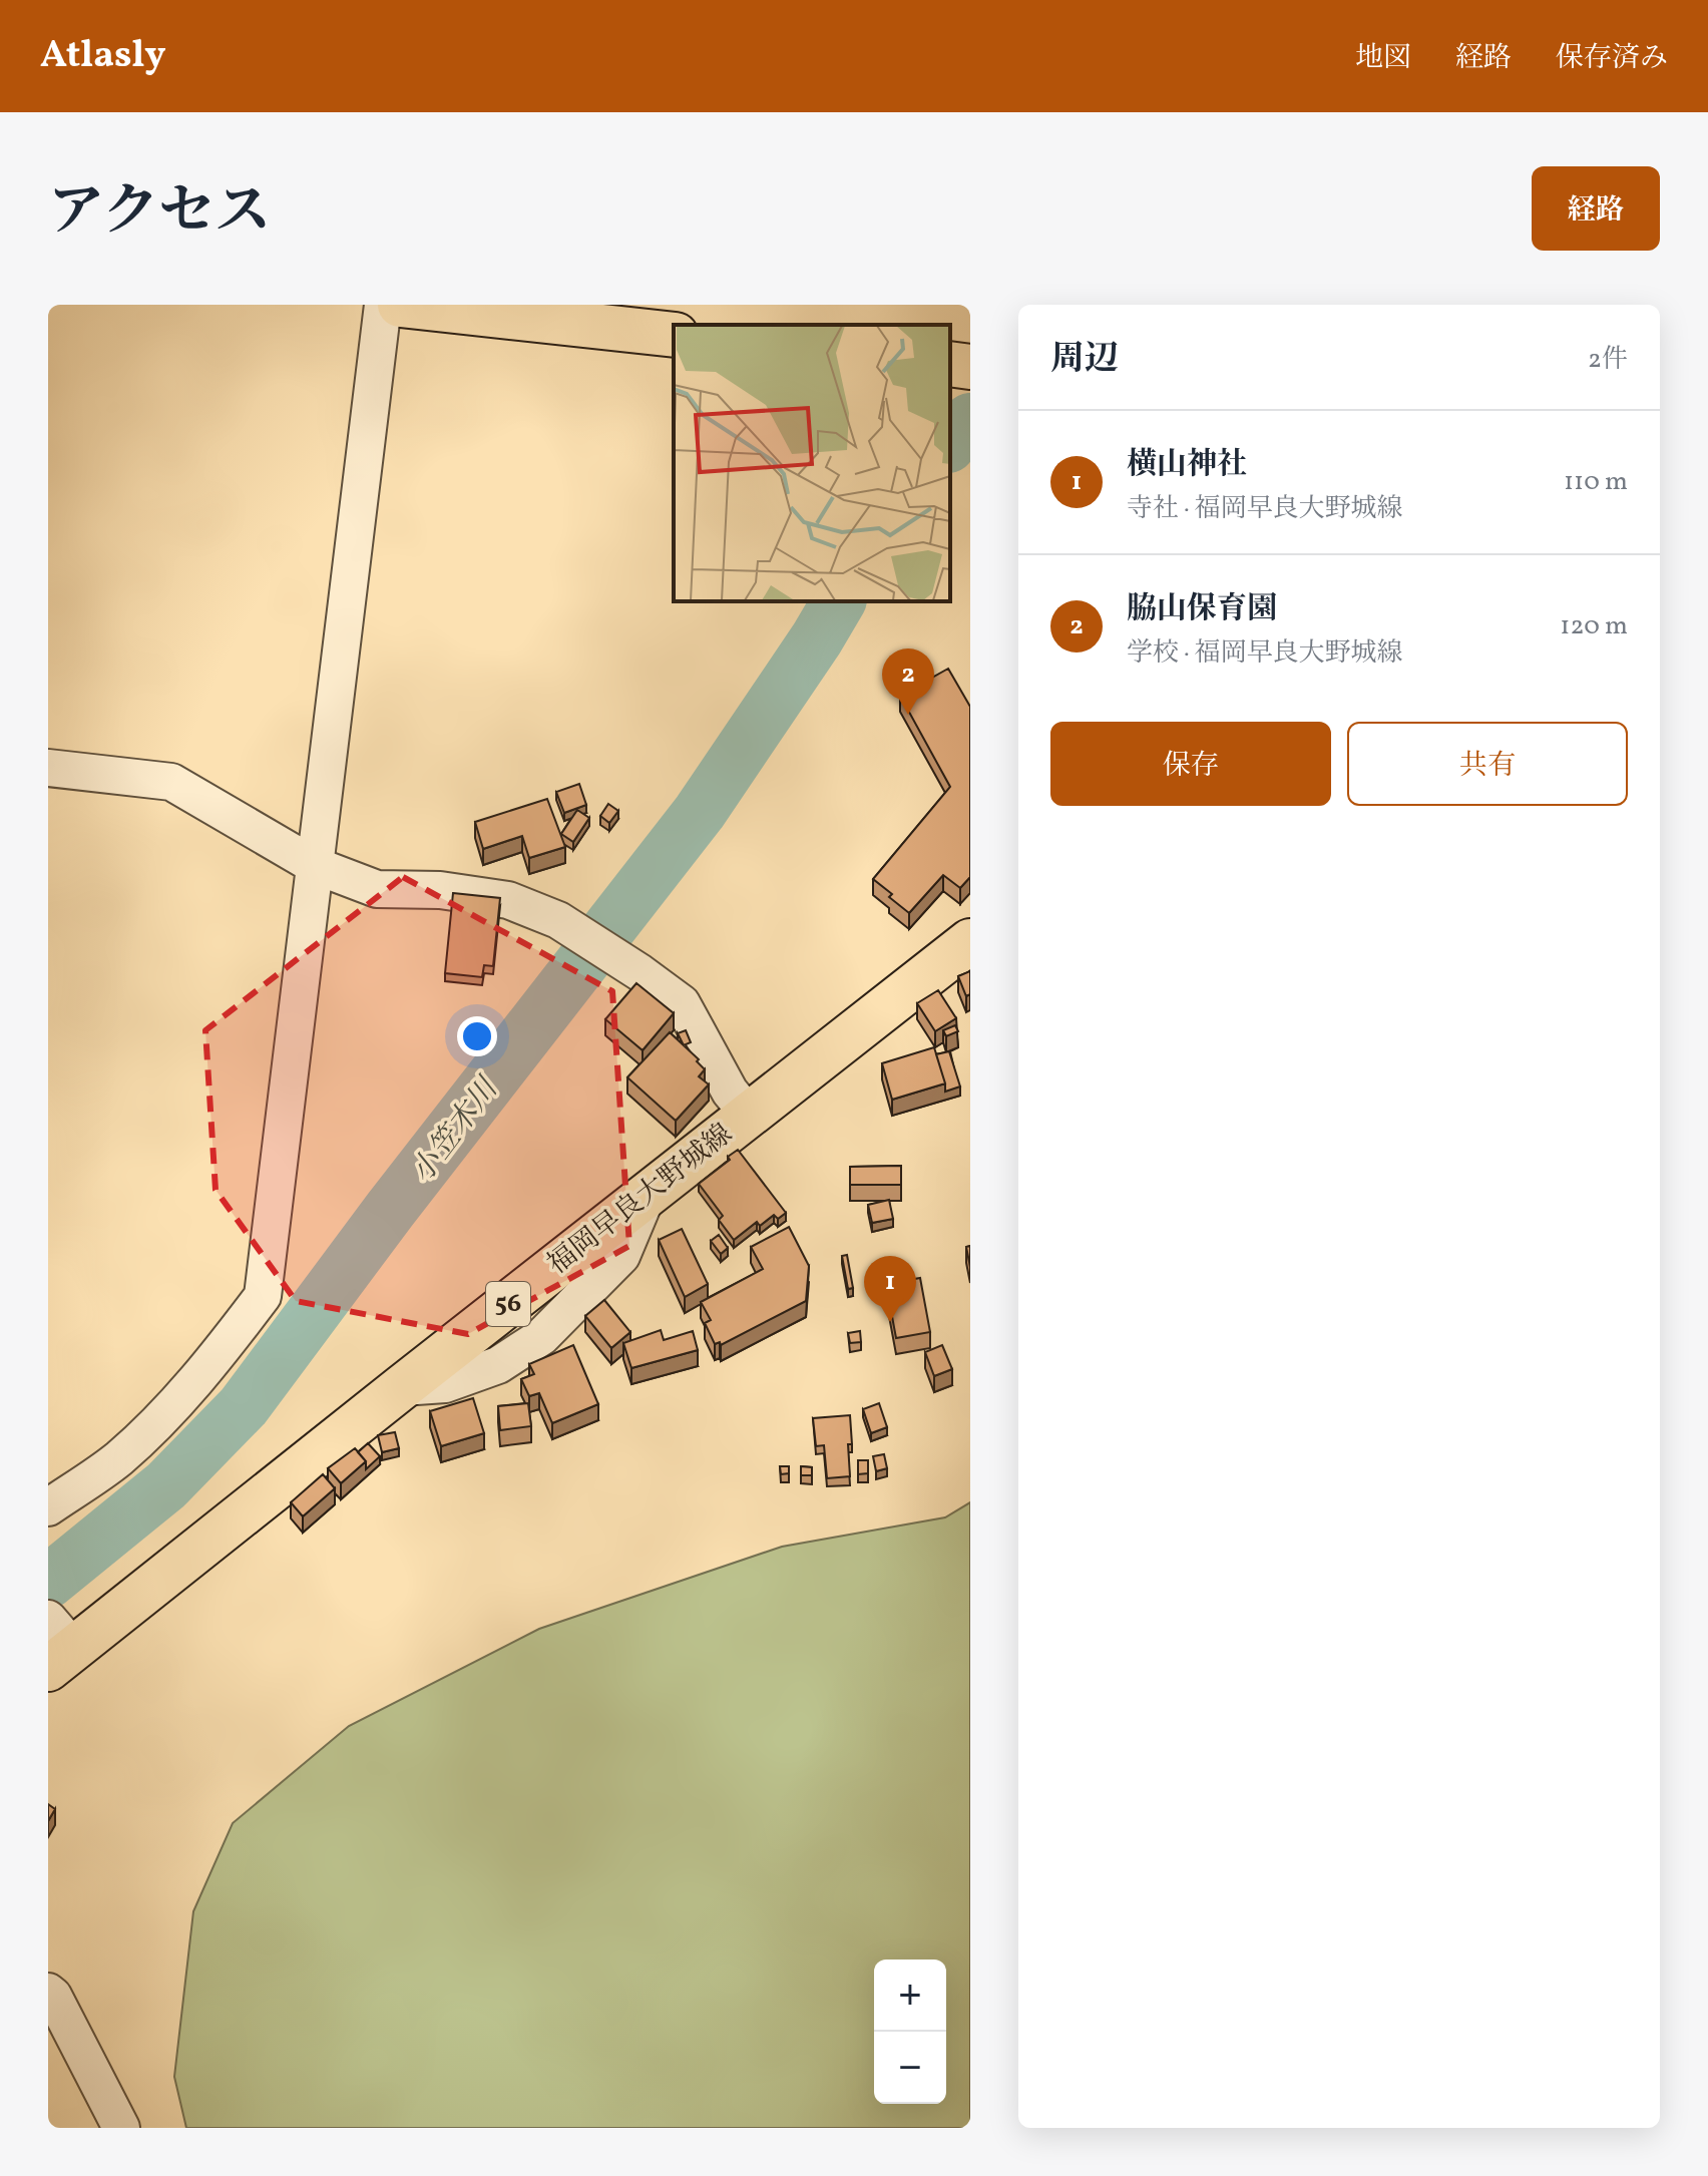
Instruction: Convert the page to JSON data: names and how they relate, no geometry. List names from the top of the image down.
{
  "streets": {
    "main road": ["福岡早良大野城線", "56"]
  },
  "water": ["小笠木川"],
  "page": {
    "header": "Atlasly",
    "nav": ["地図", "経路", "保存済み"],
    "title": "アクセス",
    "buttons": [
      "経路",
      ["保存", "共有"]
    ],
    "heading": ["周辺", "2件"],
    "list": [
      {
        "mark": "1",
        "name": "横山神社",
        "note": "寺社 · 福岡早良大野城線",
        "value": "110 m"
      },
      {
        "mark": "2",
        "name": "脇山保育園",
        "note": "学校 · 福岡早良大野城線",
        "value": "120 m"
      }
    ],
    "pins": ["2", "1"],
    "map_buttons": ["+", "−"]
  }
}
